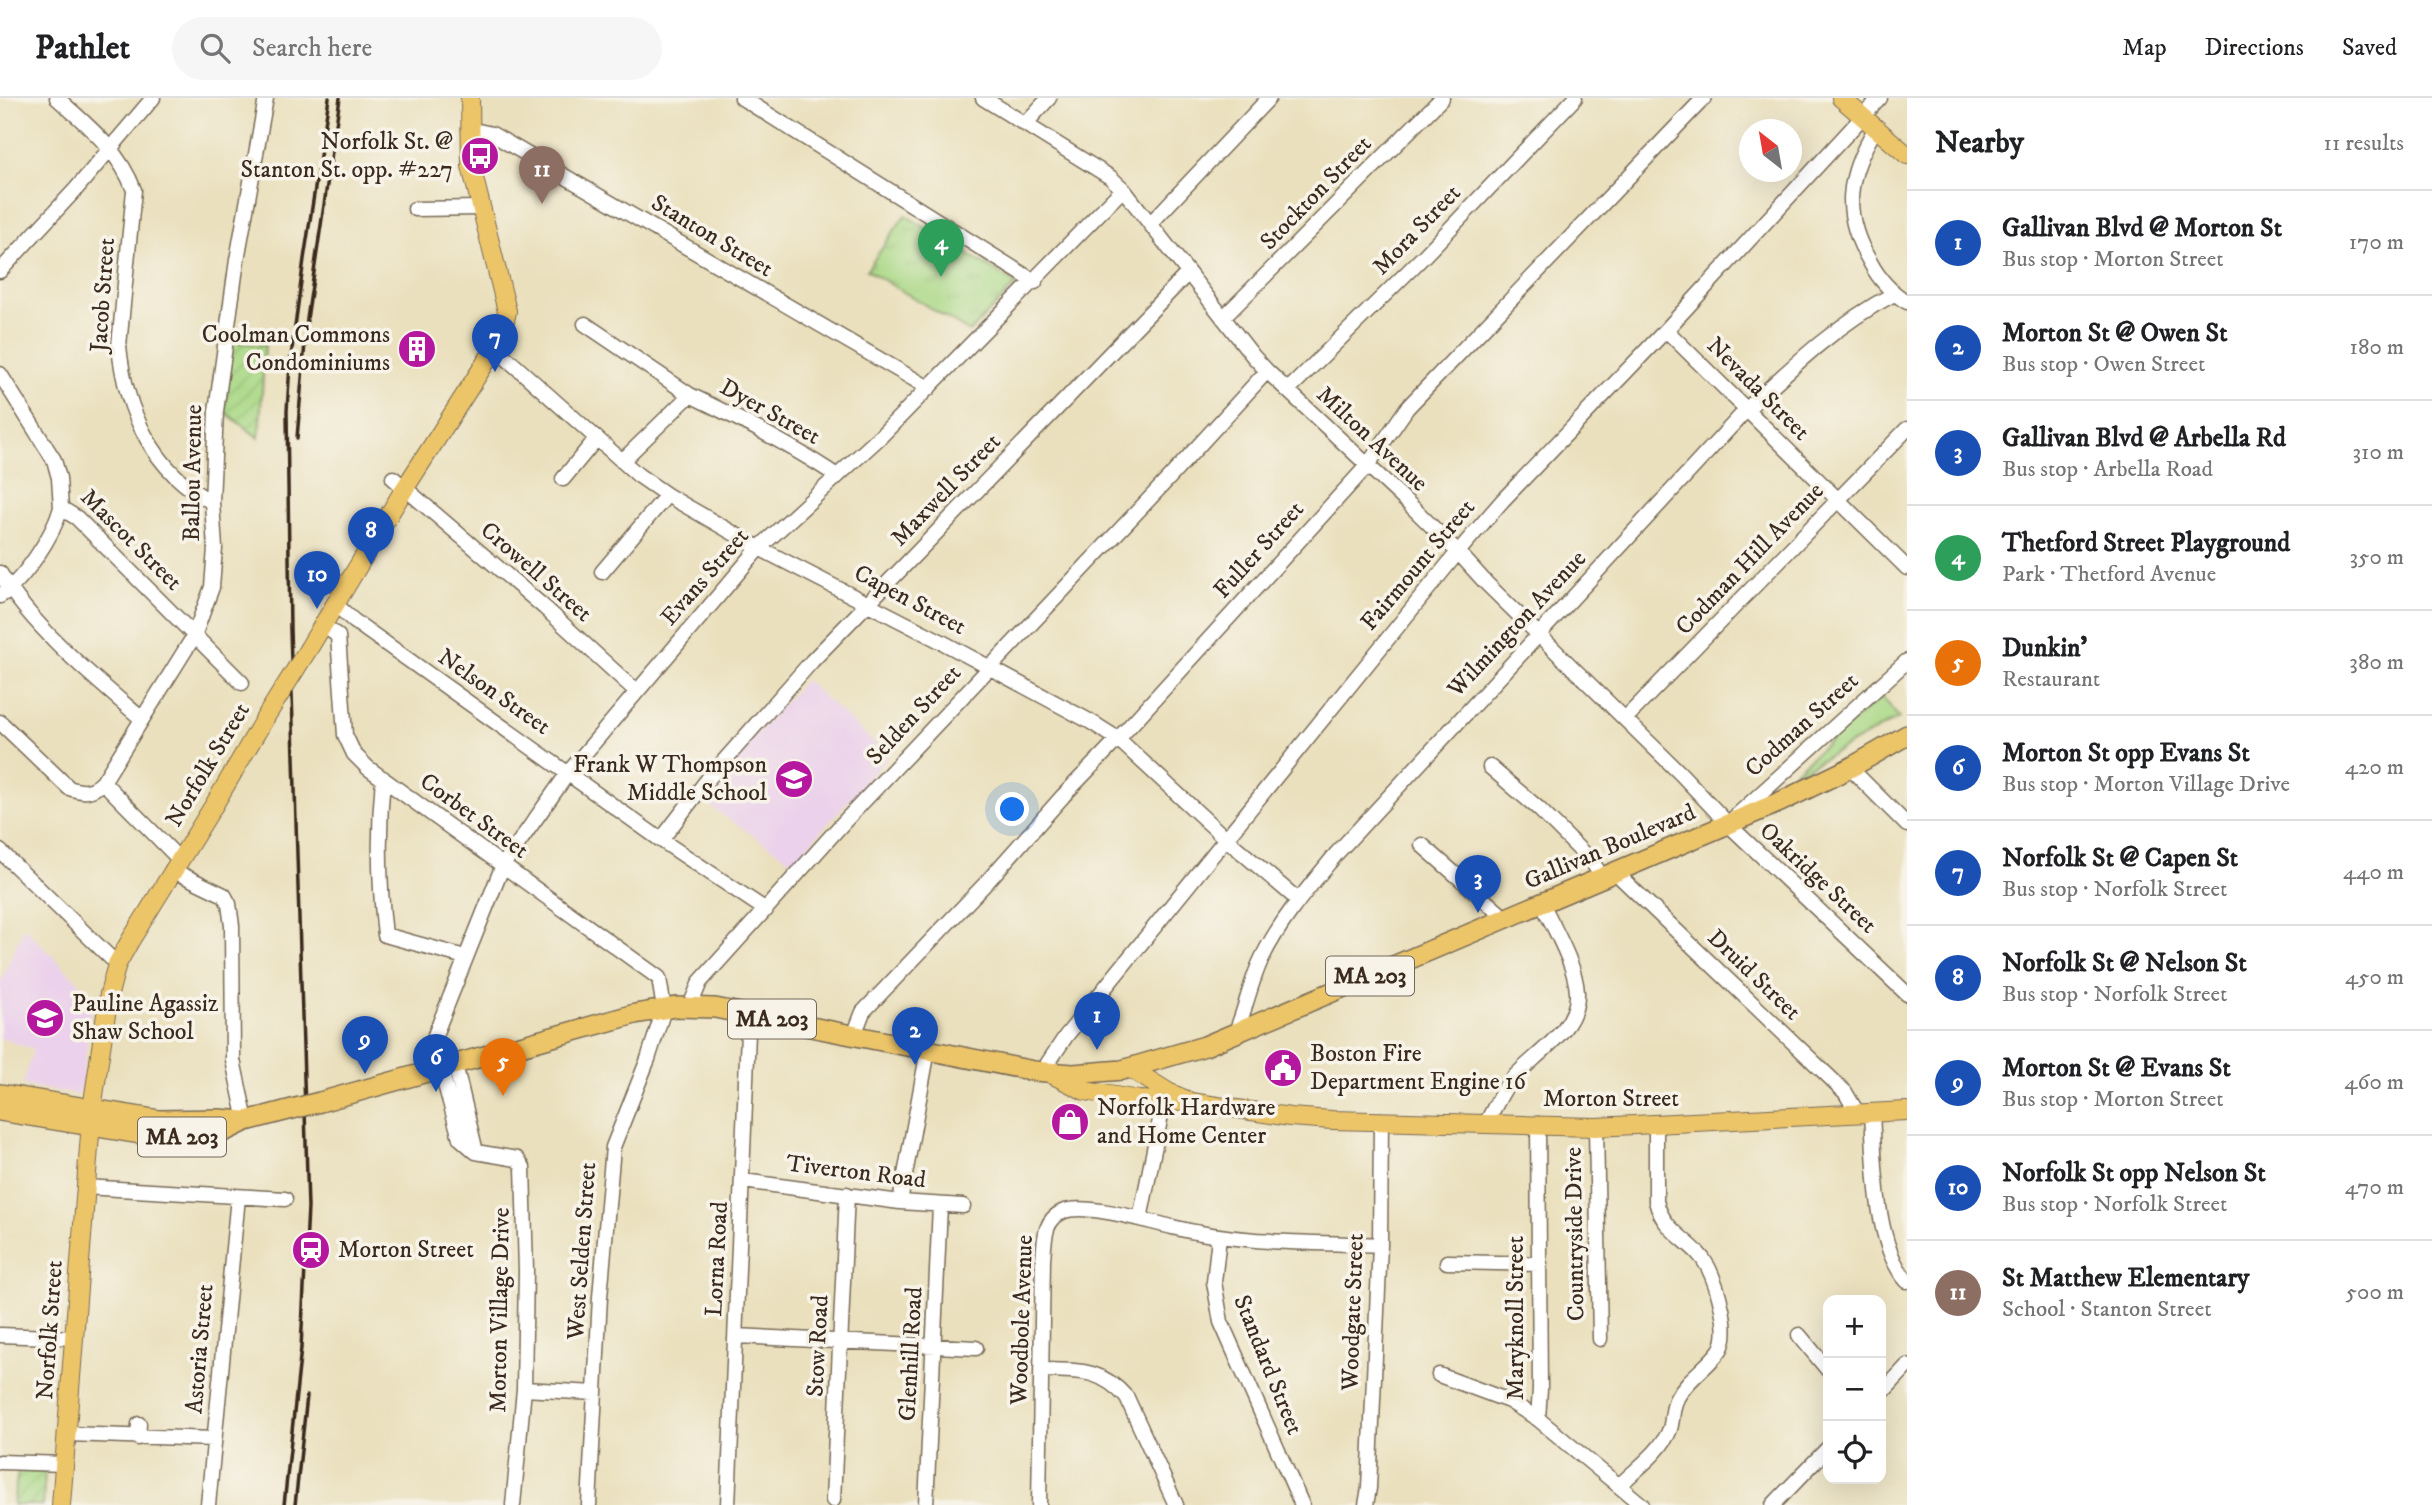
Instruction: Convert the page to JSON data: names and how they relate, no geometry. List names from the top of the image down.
{
  "streets": {
    "highway": ["Gallivan Boulevard", "MA 203", "Morton Street"],
    "main road": ["Norfolk Street"],
    "street": [
      "Stockton Street",
      "Mora Street",
      "Stanton Street",
      "Jacob Street",
      "Nevada Street",
      "Dyer Street",
      "Milton Avenue",
      "Ballou Avenue",
      "Maxwell Street",
      "Mascot Street",
      "Fuller Street",
      "Codman Hill Avenue",
      "Fairmount Street",
      "Crowell Street",
      "Evans Street",
      "Capen Street",
      "Wilmington Avenue",
      "Nelson Street",
      "Selden Street",
      "Codman Street",
      "Corbet Street",
      "Oakridge Street",
      "Druid Street",
      "Tiverton Road",
      "Countryside Drive",
      "West Selden Street",
      "Lorna Road",
      "Morton Village Drive",
      "Woodgate Street",
      "Maryknoll Street",
      "Woodbole Avenue",
      "Stow Road",
      "Astoria Street",
      "Glenhill Road",
      "Standard Street"
    ]
  },
  "crossings": [
    ["Stockton Street", "Milton Avenue"],
    ["Mora Street", "Milton Avenue"],
    ["Stanton Street", "Evans Street"],
    ["Stanton Street", "Norfolk Street"],
    ["Jacob Street", "Ballou Avenue"],
    ["Nevada Street", "Codman Hill Avenue"],
    ["Nevada Street", "Fairmount Street"],
    ["Nevada Street", "Wilmington Avenue"],
    ["Dyer Street", "Evans Street"],
    ["Dyer Street", "Capen Street"],
    ["Milton Avenue", "Maxwell Street"],
    ["Milton Avenue", "Fuller Street"],
    ["Milton Avenue", "Codman Hill Avenue"],
    ["Milton Avenue", "Fairmount Street"],
    ["Milton Avenue", "Evans Street"],
    ["Milton Avenue", "Wilmington Avenue"],
    ["Milton Avenue", "Selden Street"],
    ["Milton Avenue", "Codman Street"],
    ["Milton Avenue", "Gallivan Boulevard"],
    ["Milton Avenue", "Oakridge Street"],
    ["Ballou Avenue", "Mascot Street"],
    ["Maxwell Street", "Capen Street"],
    ["Maxwell Street", "Nelson Street"],
    ["Fuller Street", "Capen Street"],
    ["Fuller Street", "Morton Street"],
    ["Fairmount Street", "Capen Street"],
    ["Fairmount Street", "Morton Street"],
    ["Crowell Street", "Evans Street"],
    ["Crowell Street", "Norfolk Street"],
    ["Evans Street", "Capen Street"],
    ["Evans Street", "Nelson Street"],
    ["Evans Street", "Corbet Street"],
    ["Evans Street", "Morton Street"],
    ["Evans Street", "Morton Village Drive"],
    ["Capen Street", "Wilmington Avenue"],
    ["Capen Street", "Selden Street"],
    ["Capen Street", "Norfolk Street"],
    ["Wilmington Avenue", "Gallivan Boulevard"],
    ["Nelson Street", "Selden Street"],
    ["Nelson Street", "Norfolk Street"],
    ["Selden Street", "Morton Street"],
    ["Codman Street", "Gallivan Boulevard"],
    ["Codman Street", "Oakridge Street"],
    ["Norfolk Street", "Morton Street"],
    ["Corbet Street", "Morton Street"],
    ["Corbet Street", "West Selden Street"],
    ["Gallivan Boulevard", "Oakridge Street"],
    ["Gallivan Boulevard", "Druid Street"],
    ["Gallivan Boulevard", "Morton Street"],
    ["Druid Street", "Morton Street"],
    ["Morton Street", "Countryside Drive"],
    ["Morton Street", "West Selden Street"],
    ["Morton Street", "Lorna Road"],
    ["Morton Street", "Morton Village Drive"],
    ["Morton Street", "Woodgate Street"],
    ["Morton Street", "Maryknoll Street"],
    ["Tiverton Road", "Lorna Road"],
    ["Tiverton Road", "Stow Road"],
    ["Tiverton Road", "Glenhill Road"],
    ["Woodgate Street", "Woodbole Avenue"],
    ["Woodbole Avenue", "Standard Street"]
  ],
  "places": {
    "bus stop": ["Norfolk St. @ Stanton St. opp. #227"],
    "building": ["Coolman Commons Condominiums"],
    "school or university": ["Frank W Thompson Middle School", "Pauline Agassiz Shaw School"],
    "public building": ["Boston Fire Department Engine 16"],
    "shop": ["Norfolk Hardware and Home Center"],
    "station": ["Morton Street"]
  },
  "north": "top left",
  "page": {
    "header": "Pathlet",
    "search": "Search here",
    "nav": ["Map", "Directions", "Saved"],
    "heading": ["Nearby", "11 results"],
    "pins": [
      "11",
      "4",
      "7",
      "8",
      "10",
      "3",
      "1",
      "2",
      "9",
      "6",
      "5"
    ],
    "list": [
      {
        "mark": "1",
        "name": "Gallivan Blvd @ Morton St",
        "note": "Bus stop · Morton Street",
        "value": "170 m"
      },
      {
        "mark": "2",
        "name": "Morton St @ Owen St",
        "note": "Bus stop · Owen Street",
        "value": "180 m"
      },
      {
        "mark": "3",
        "name": "Gallivan Blvd @ Arbella Rd",
        "note": "Bus stop · Arbella Road",
        "value": "310 m"
      },
      {
        "mark": "4",
        "name": "Thetford Street Playground",
        "note": "Park · Thetford Avenue",
        "value": "350 m"
      },
      {
        "mark": "5",
        "name": "Dunkin'",
        "note": "Restaurant",
        "value": "380 m"
      },
      {
        "mark": "6",
        "name": "Morton St opp Evans St",
        "note": "Bus stop · Morton Village Drive",
        "value": "420 m"
      },
      {
        "mark": "7",
        "name": "Norfolk St @ Capen St",
        "note": "Bus stop · Norfolk Street",
        "value": "440 m"
      },
      {
        "mark": "8",
        "name": "Norfolk St @ Nelson St",
        "note": "Bus stop · Norfolk Street",
        "value": "450 m"
      },
      {
        "mark": "9",
        "name": "Morton St @ Evans St",
        "note": "Bus stop · Morton Street",
        "value": "460 m"
      },
      {
        "mark": "10",
        "name": "Norfolk St opp Nelson St",
        "note": "Bus stop · Norfolk Street",
        "value": "470 m"
      },
      {
        "mark": "11",
        "name": "St Matthew Elementary",
        "note": "School · Stanton Street",
        "value": "500 m"
      }
    ],
    "map_buttons": ["+", "−"]
  }
}
